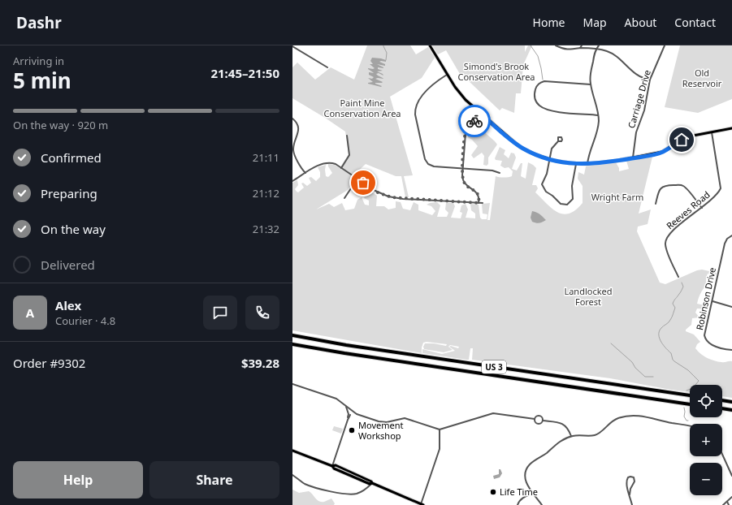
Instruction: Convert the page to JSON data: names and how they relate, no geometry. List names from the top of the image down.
{
  "streets": {
    "highway": ["US 3"],
    "street": ["Carriage Drive", "Reeves Road", "Robinson Drive"]
  },
  "parks": [
    "Simond's Brook Conservation Area",
    "Old Reservoir",
    "Paint Mine Conservation Area",
    "Wright Farm",
    "Landlocked Forest"
  ],
  "places": ["Movement Workshop", "Life Time"],
  "page": {
    "header": "Dashr",
    "nav": [
      "Home",
      "Map",
      "About",
      "Contact"
    ],
    "heading": ["5 min", "Arriving in", "21:45–21:50"],
    "panel": [
      "Alex",
      "Courier · 4.8",
      "Order #9302",
      "$39.28"
    ],
    "bar": "On the way · 920 m",
    "list": [
      ["Confirmed", "21:11"],
      ["Preparing", "21:12"],
      ["On the way", "21:32"],
      "Delivered"
    ],
    "round": "A",
    "map_buttons": ["+", "−"],
    "buttons": ["Help", "Share"]
  }
}
